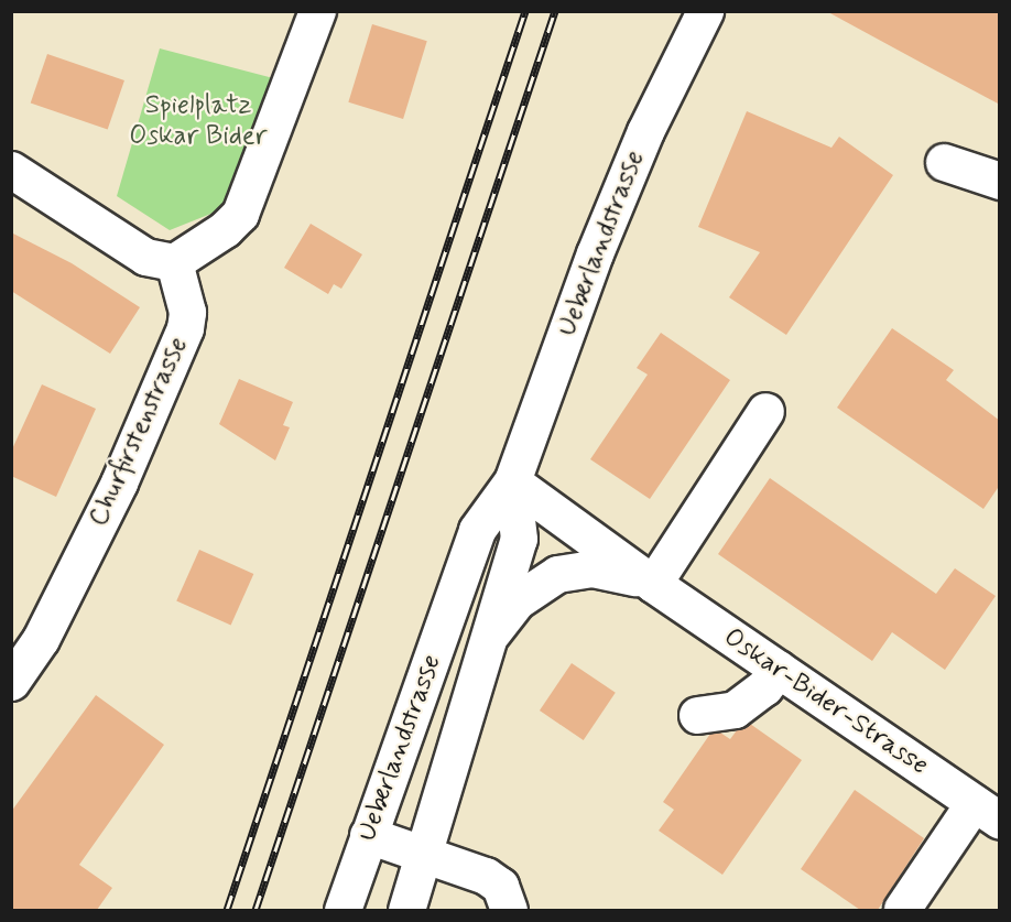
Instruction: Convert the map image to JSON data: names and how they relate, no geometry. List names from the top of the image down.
{
  "streets": {
    "street": ["Ueberlandstrasse", "Churfirstenstrasse", "Oskar-Bider-Strasse"]
  },
  "crossings": [
    ["Ueberlandstrasse", "Oskar-Bider-Strasse"]
  ],
  "parks": ["Spielplatz Oskar Bider"]
}
